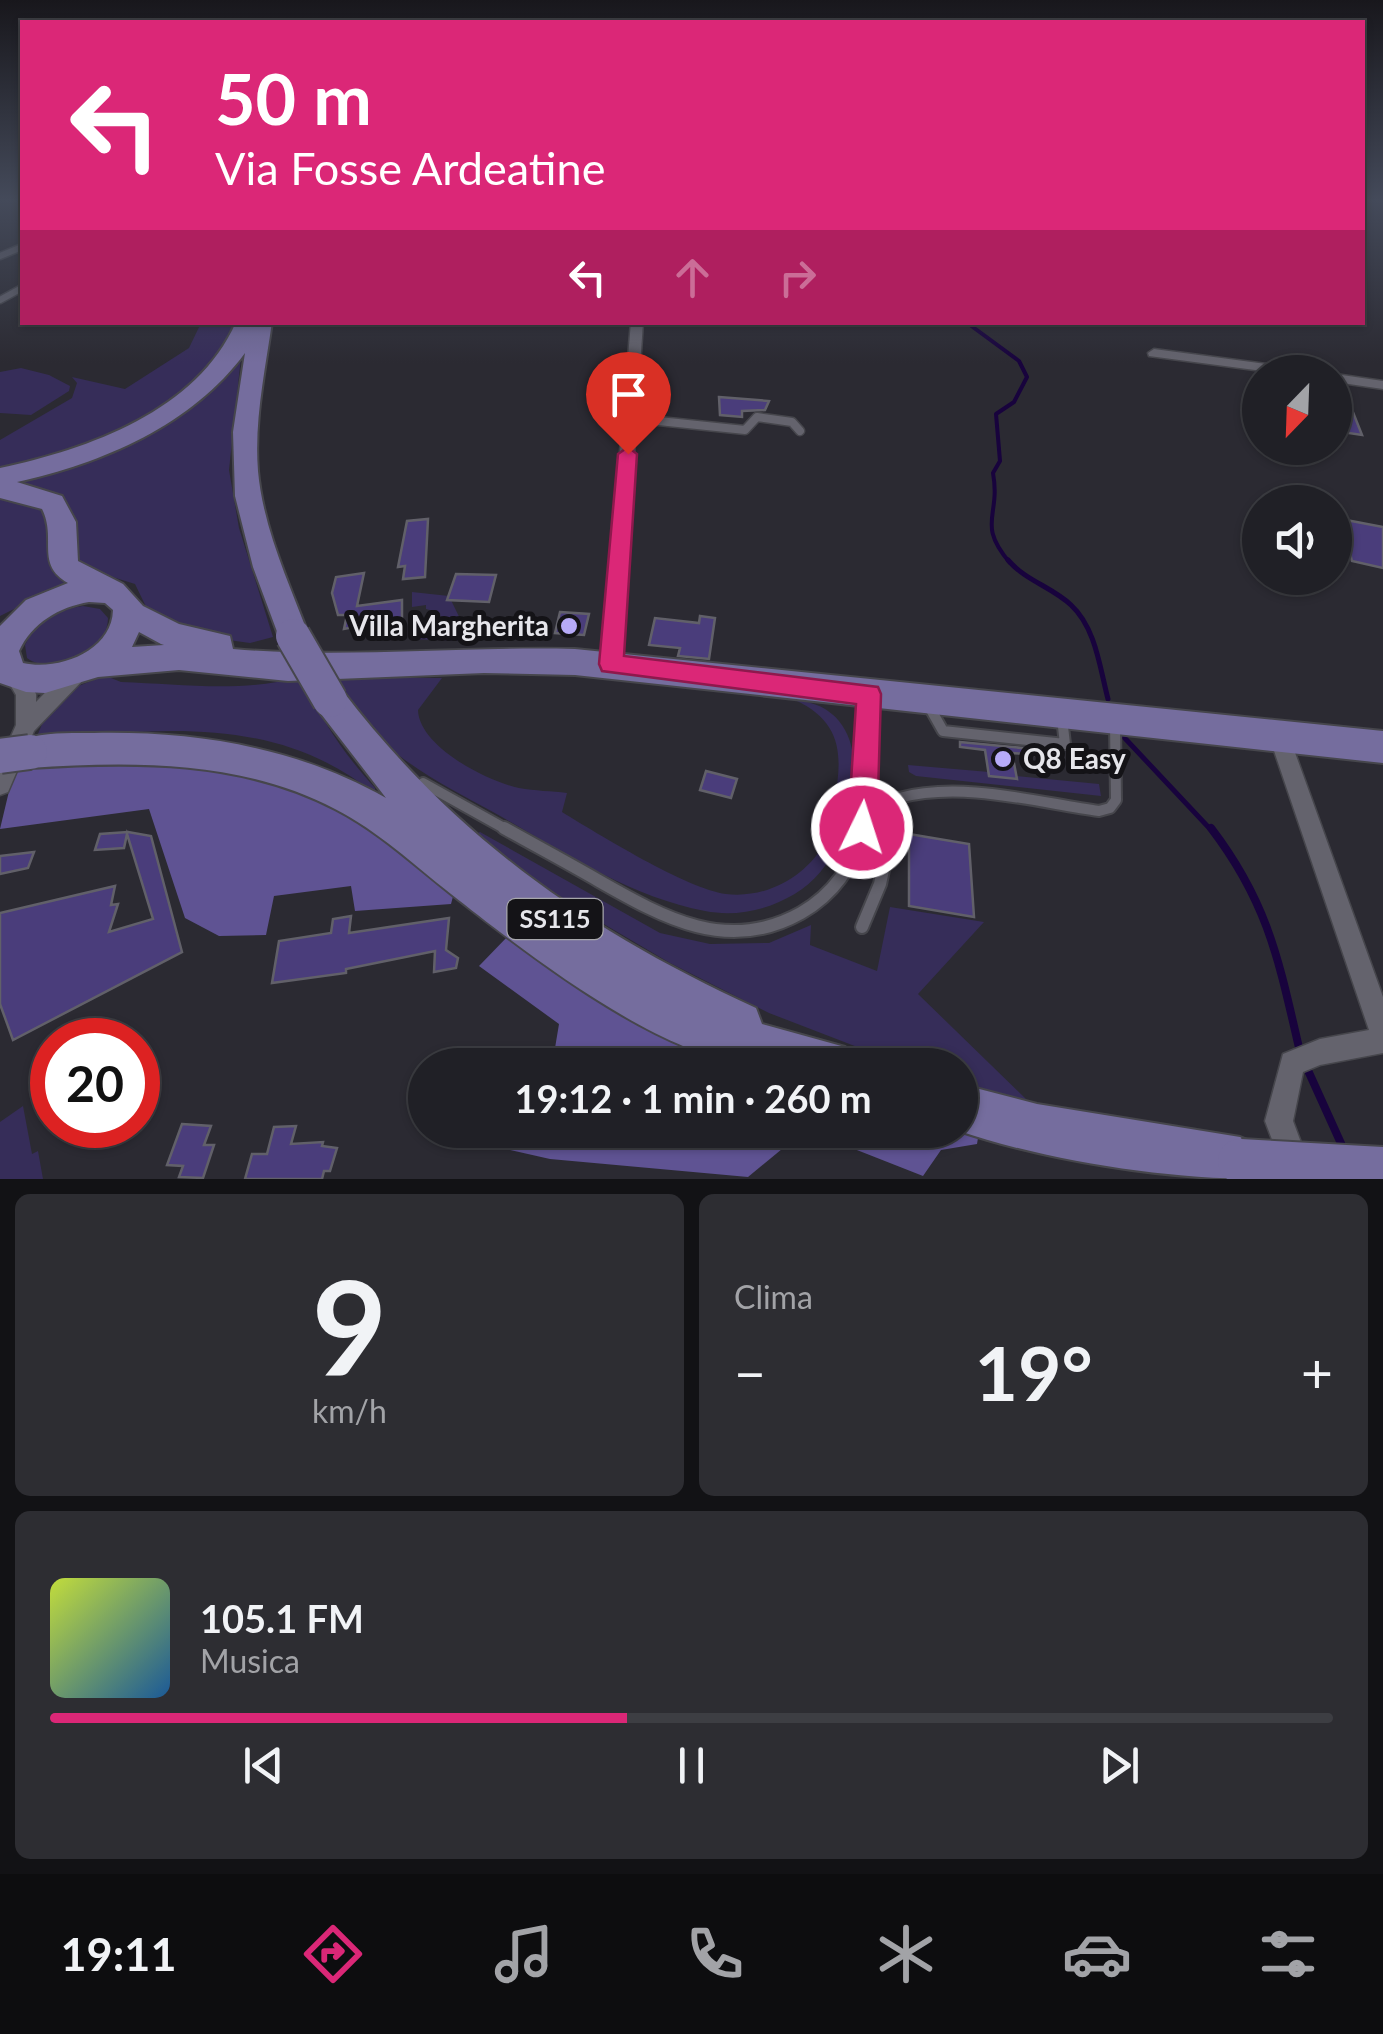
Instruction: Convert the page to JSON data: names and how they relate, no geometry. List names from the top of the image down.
{
  "streets": {
    "main road": ["SS115"]
  },
  "places": ["Villa Margherita", "Q8 Easy"],
  "north": "bottom left",
  "page": {
    "turn": ["50 m", "Via Fosse Ardeatine"],
    "limit": "20",
    "trip": "19:12 · 1 min · 260 m",
    "tile": [
      ["9", "km/h"],
      "Clima"
    ],
    "heat": ["−", "19°", "+"],
    "song": ["105.1 FM", "Musica"],
    "tabs": "19:11"
  }
}
